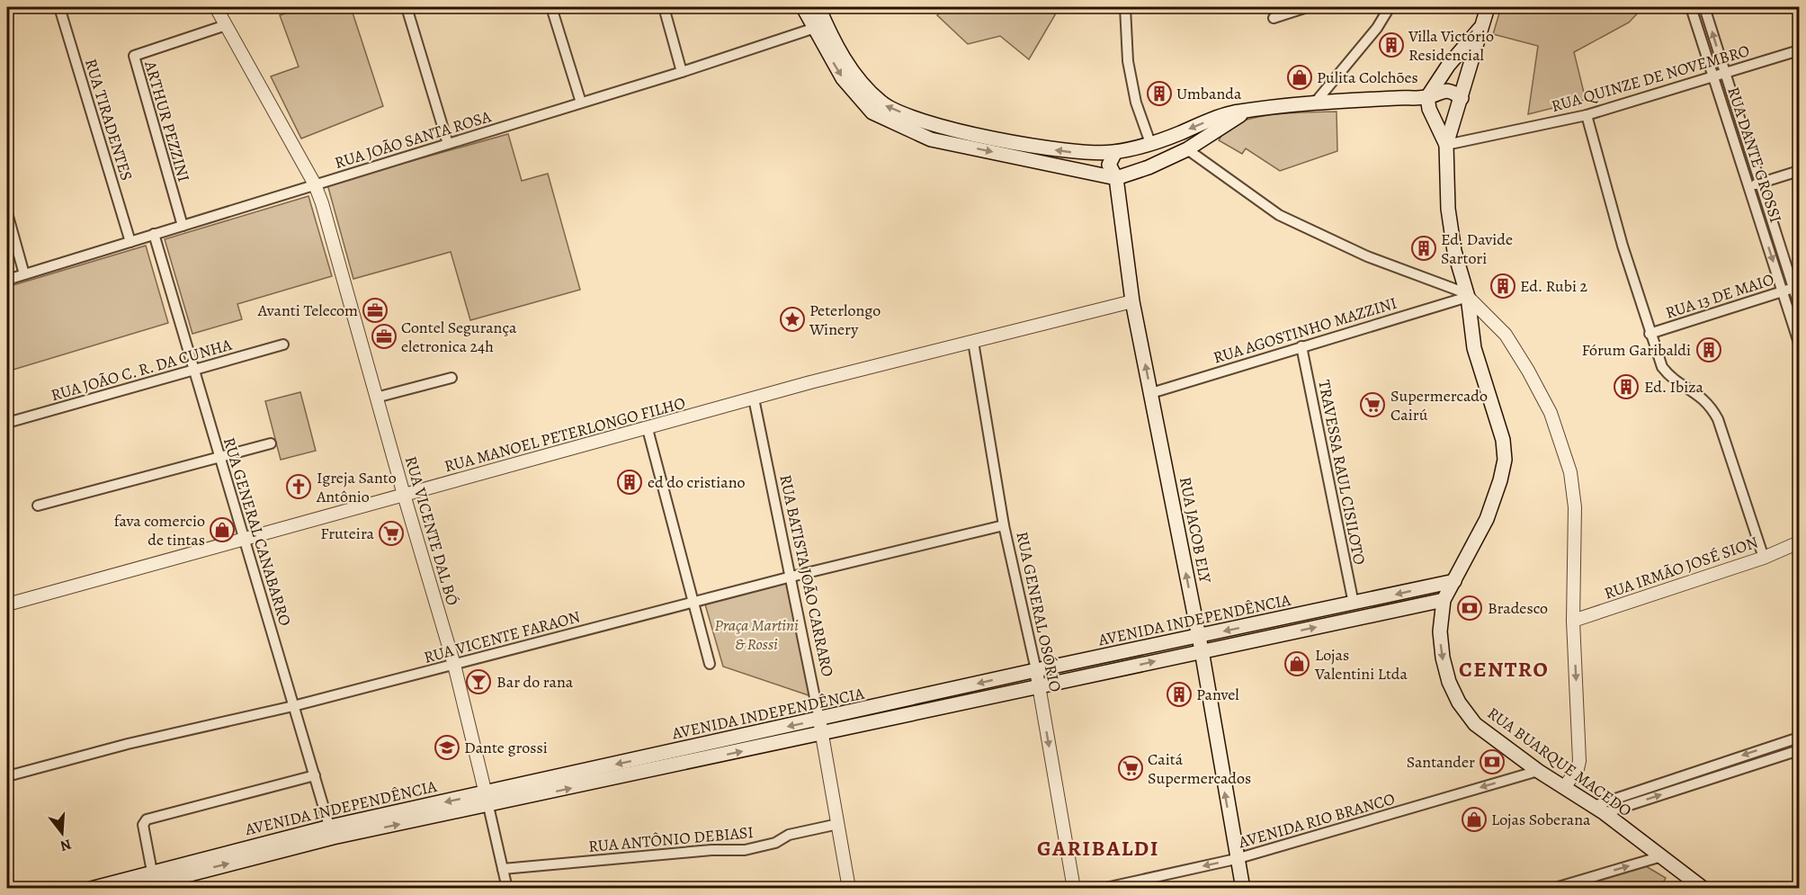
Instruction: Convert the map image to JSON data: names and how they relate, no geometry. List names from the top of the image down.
{
  "streets": {
    "main road": ["RUA JACOB ELY", "AVENIDA INDEPENDÊNCIA", "RUA BUARQUE MACEDO"],
    "street": [
      "RUA QUINZE DE NOVEMBRO",
      "RUA TIRADENTES",
      "ARTHUR PEZZINI",
      "RUA JOÃO SANTA ROSA",
      "RUA DANTE GROSSI",
      "RUA 13 DE MAIO",
      "RUA AGOSTINHO MAZZINI",
      "RUA JOÃO C. R. DA CUNHA",
      "RUA MANOEL PETERLONGO FILHO",
      "TRAVESSA RAUL CISILOTO",
      "RUA VICENTE DAL BÓ",
      "RUA GENERAL CANABARRO",
      "RUA IRMÃO JOSÉ SION",
      "RUA BATISTA JOÃO CARRARO",
      "RUA GENERAL OSÓRIO",
      "RUA VICENTE FARAON",
      "AVENIDA RIO BRANCO",
      "RUA ANTÔNIO DEBIASI"
    ]
  },
  "crossings": [
    ["RUA QUINZE DE NOVEMBRO", "RUA DANTE GROSSI"],
    ["RUA TIRADENTES", "RUA JOÃO SANTA ROSA"],
    ["ARTHUR PEZZINI", "RUA JOÃO SANTA ROSA"],
    ["ARTHUR PEZZINI", "RUA VICENTE DAL BÓ"],
    ["RUA JOÃO SANTA ROSA", "RUA VICENTE DAL BÓ"],
    ["RUA JOÃO SANTA ROSA", "RUA GENERAL CANABARRO"],
    ["RUA DANTE GROSSI", "RUA 13 DE MAIO"],
    ["RUA AGOSTINHO MAZZINI", "TRAVESSA RAUL CISILOTO"],
    ["RUA AGOSTINHO MAZZINI", "RUA JACOB ELY"],
    ["RUA JOÃO C. R. DA CUNHA", "RUA GENERAL CANABARRO"],
    ["RUA MANOEL PETERLONGO FILHO", "RUA JACOB ELY"],
    ["RUA MANOEL PETERLONGO FILHO", "RUA VICENTE DAL BÓ"],
    ["RUA MANOEL PETERLONGO FILHO", "RUA GENERAL CANABARRO"],
    ["RUA MANOEL PETERLONGO FILHO", "RUA BATISTA JOÃO CARRARO"],
    ["RUA MANOEL PETERLONGO FILHO", "RUA GENERAL OSÓRIO"],
    ["TRAVESSA RAUL CISILOTO", "AVENIDA INDEPENDÊNCIA"],
    ["RUA JACOB ELY", "AVENIDA INDEPENDÊNCIA"],
    ["RUA JACOB ELY", "AVENIDA RIO BRANCO"],
    ["RUA VICENTE DAL BÓ", "AVENIDA INDEPENDÊNCIA"],
    ["RUA VICENTE DAL BÓ", "RUA VICENTE FARAON"],
    ["RUA VICENTE DAL BÓ", "RUA ANTÔNIO DEBIASI"],
    ["RUA GENERAL CANABARRO", "AVENIDA INDEPENDÊNCIA"],
    ["RUA GENERAL CANABARRO", "RUA VICENTE FARAON"],
    ["RUA BATISTA JOÃO CARRARO", "AVENIDA INDEPENDÊNCIA"],
    ["RUA BATISTA JOÃO CARRARO", "RUA VICENTE FARAON"],
    ["RUA BATISTA JOÃO CARRARO", "RUA ANTÔNIO DEBIASI"],
    ["RUA GENERAL OSÓRIO", "AVENIDA INDEPENDÊNCIA"],
    ["RUA GENERAL OSÓRIO", "RUA VICENTE FARAON"],
    ["AVENIDA INDEPENDÊNCIA", "RUA BUARQUE MACEDO"],
    ["RUA BUARQUE MACEDO", "AVENIDA RIO BRANCO"]
  ],
  "one_way": [
    "RUA JACOB ELY",
    "RUA GENERAL OSÓRIO",
    "RUA BUARQUE MACEDO",
    "AVENIDA RIO BRANCO"
  ],
  "districts": ["CENTRO", "GARIBALDI"],
  "parks": ["Praça Martini & Rossi"],
  "places": {
    "building": [
      "Villa Victório Residencial",
      "Umbanda",
      "Ed. Davide Sartori",
      "Ed. Rubi 2",
      "Fórum Garibaldi",
      "Ed. Ibiza",
      "ed do cristiano",
      "Panvel"
    ],
    "shop": [
      "Pulita Colchões",
      "fava comercio de tintas",
      "Lojas Valentini Ltda",
      "Lojas Soberana"
    ],
    "office": ["Avanti Telecom", "Contel Segurança eletronica 24h"],
    "place": ["Peterlongo Winery"],
    "supermarket": ["Supermercado Cairú", "Fruteira", "Caitá Supermercados"],
    "church": ["Igreja Santo Antônio"],
    "bank": ["Bradesco", "Santander"],
    "bar": ["Bar do rana"],
    "school or university": ["Dante grossi"]
  },
  "north": "bottom"
}
